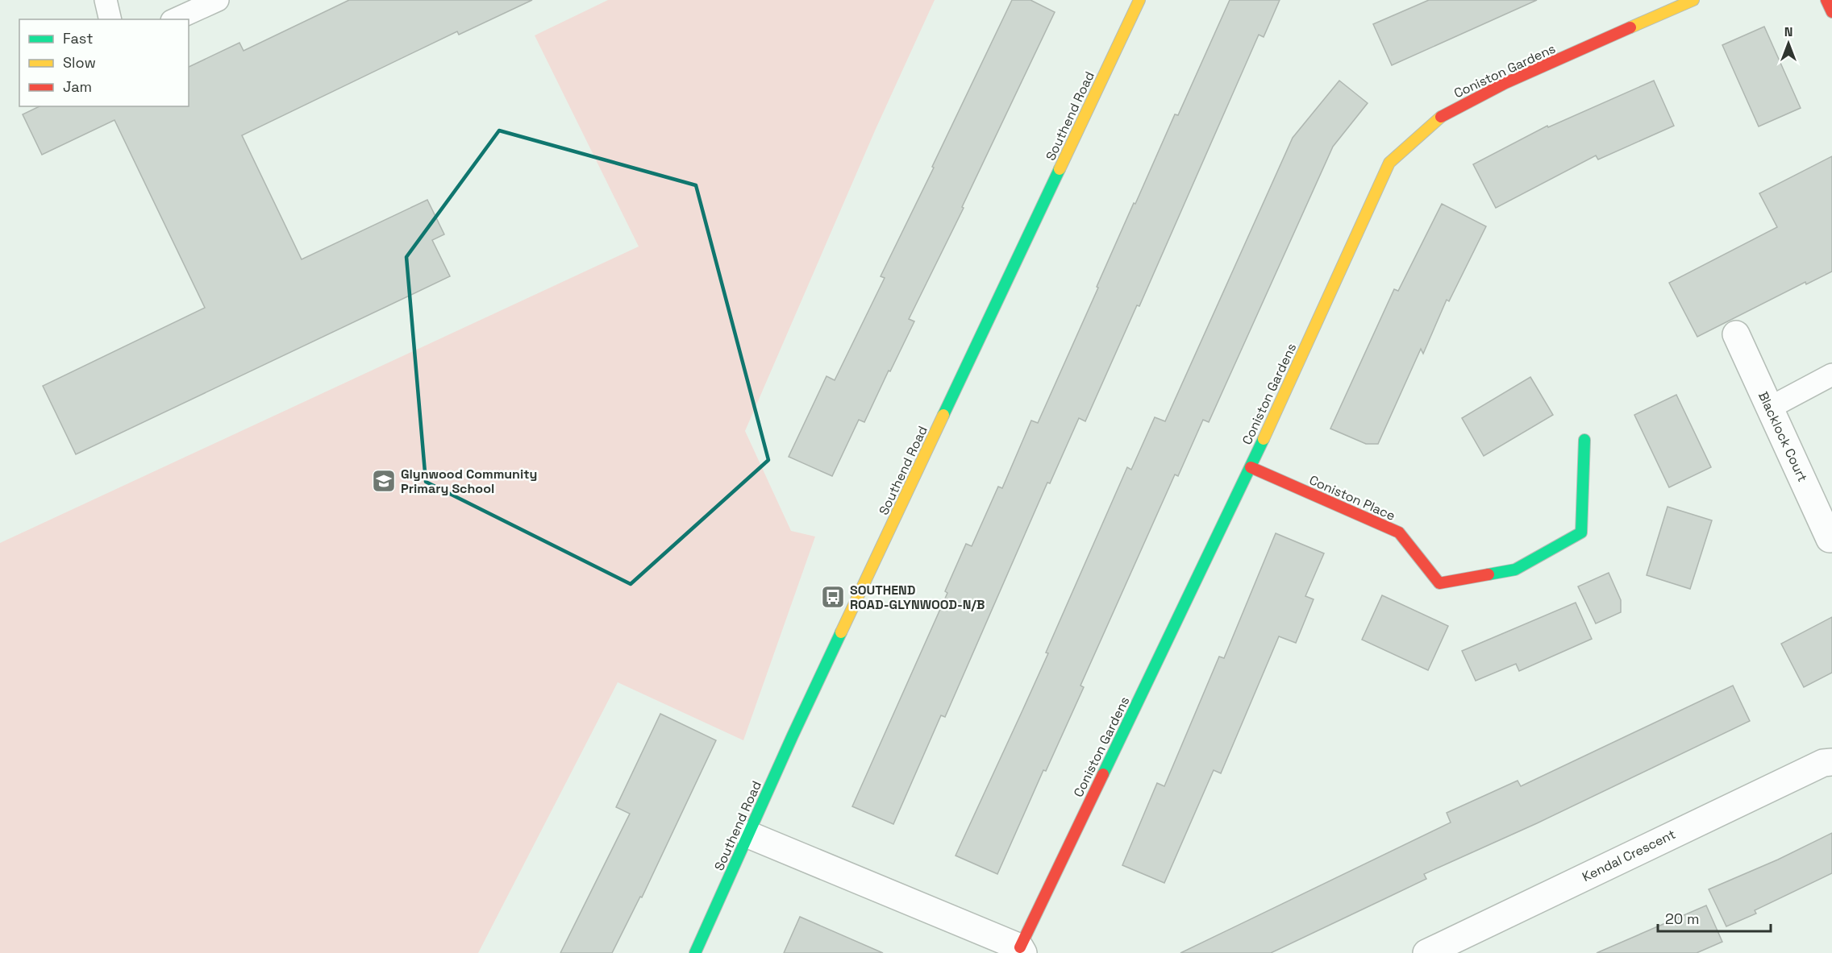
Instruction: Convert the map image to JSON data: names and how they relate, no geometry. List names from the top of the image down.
{
  "streets": {
    "street": [
      "Coniston Gardens",
      "Southend Road",
      "Blacklock Court",
      "Coniston Place",
      "Kendal Crescent"
    ]
  },
  "crossings": [
    ["Coniston Gardens", "Coniston Place"]
  ],
  "places": {
    "school or university": ["Glynwood Community Primary School"],
    "bus stop": ["SOUTHEND ROAD-GLYNWOOD-N/B"]
  },
  "legend": ["Fast", "Slow", "Jam"],
  "scale_bar": "20 m",
  "north": "top"
}
